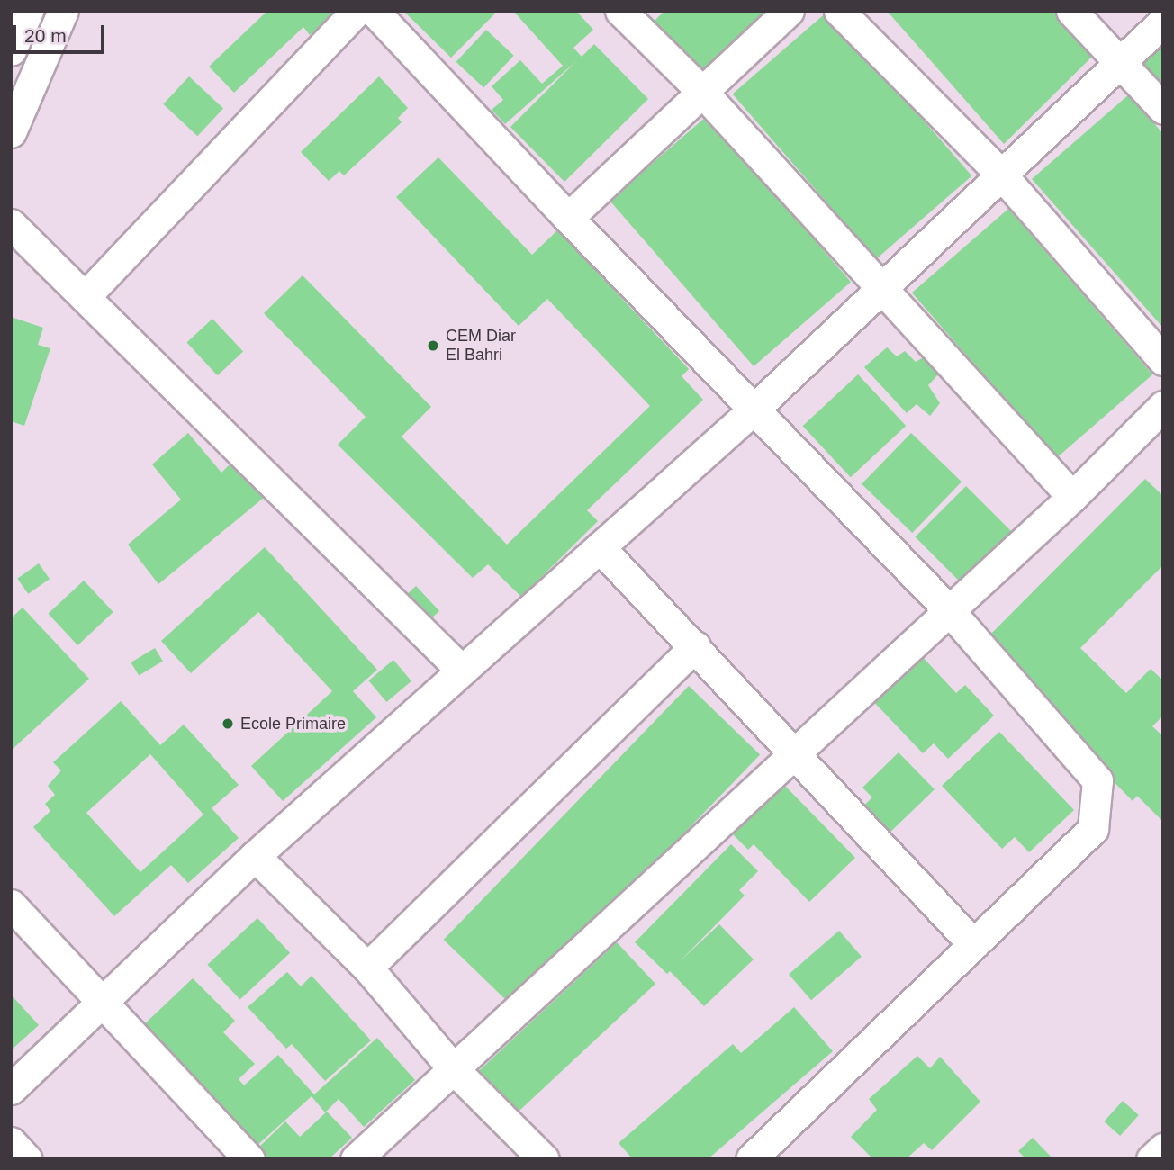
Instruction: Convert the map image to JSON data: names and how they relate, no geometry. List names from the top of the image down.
{
  "places": ["CEM Diar El Bahri", "Ecole Primaire"],
  "scale_bar": "20 m"
}
